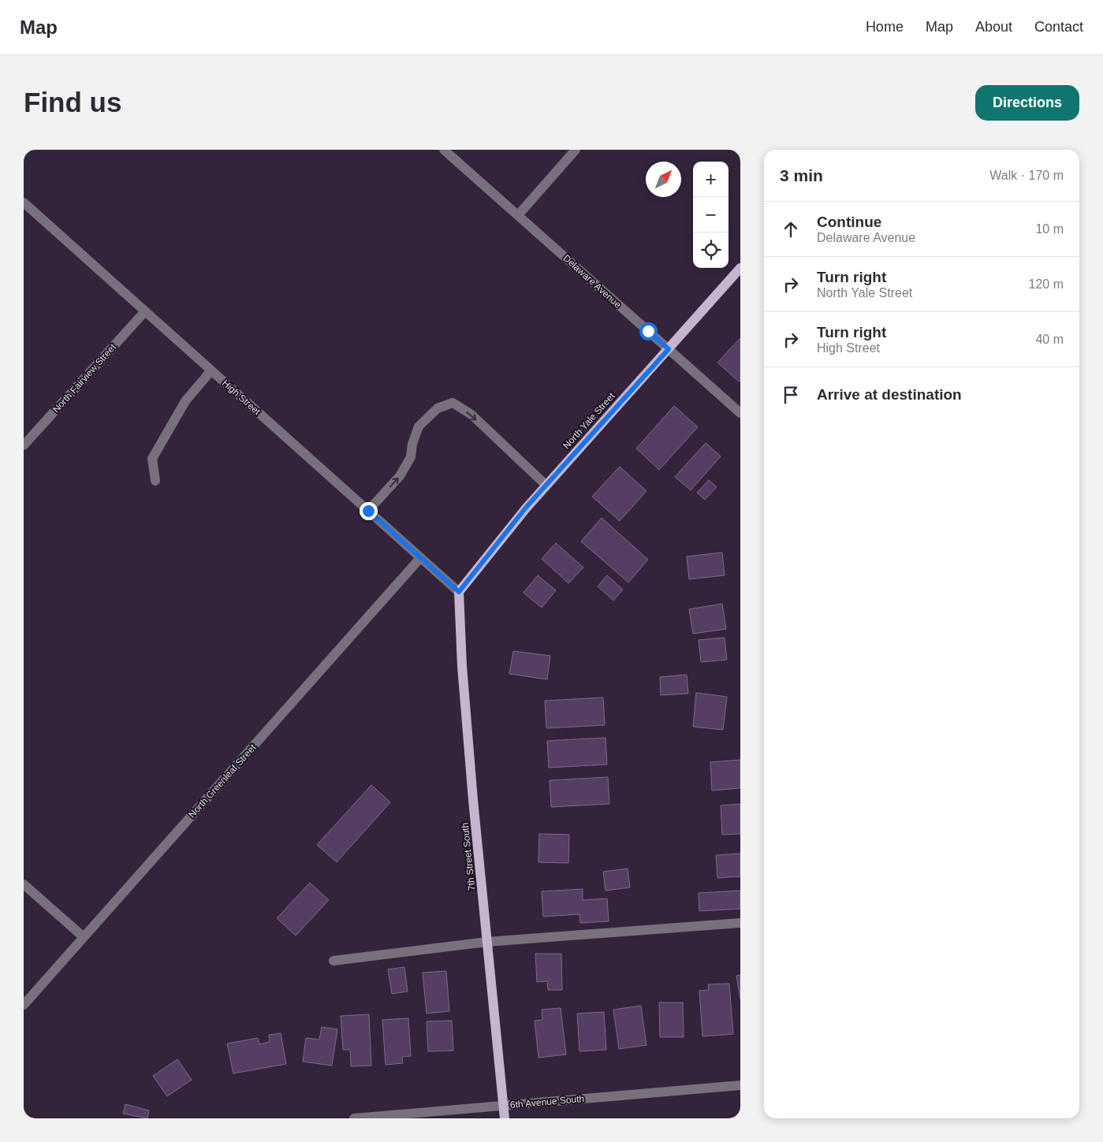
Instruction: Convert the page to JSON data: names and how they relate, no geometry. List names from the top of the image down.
{
  "streets": {
    "main road": ["North Yale Street", "7th Street South"],
    "street": [
      "Delaware Avenue",
      "North Fairview Street",
      "High Street",
      "North Greenleaf Street",
      "6th Avenue South"
    ]
  },
  "crossings": [
    ["Delaware Avenue", "North Yale Street"],
    ["North Fairview Street", "High Street"],
    ["High Street", "North Yale Street"],
    ["High Street", "North Greenleaf Street"],
    ["High Street", "7th Street South"],
    ["North Yale Street", "7th Street South"],
    ["7th Street South", "6th Avenue South"]
  ],
  "north": "top right",
  "page": {
    "header": "Map",
    "nav": [
      "Home",
      "Map",
      "About",
      "Contact"
    ],
    "buttons": "Directions",
    "title": "Find us",
    "heading": ["3 min", "Walk · 170 m"],
    "map_buttons": ["+", "−"],
    "list": [
      ["Continue", "Delaware Avenue", "10 m"],
      ["Turn right", "North Yale Street", "120 m"],
      ["Turn right", "High Street", "40 m"],
      "Arrive at destination"
    ]
  }
}
